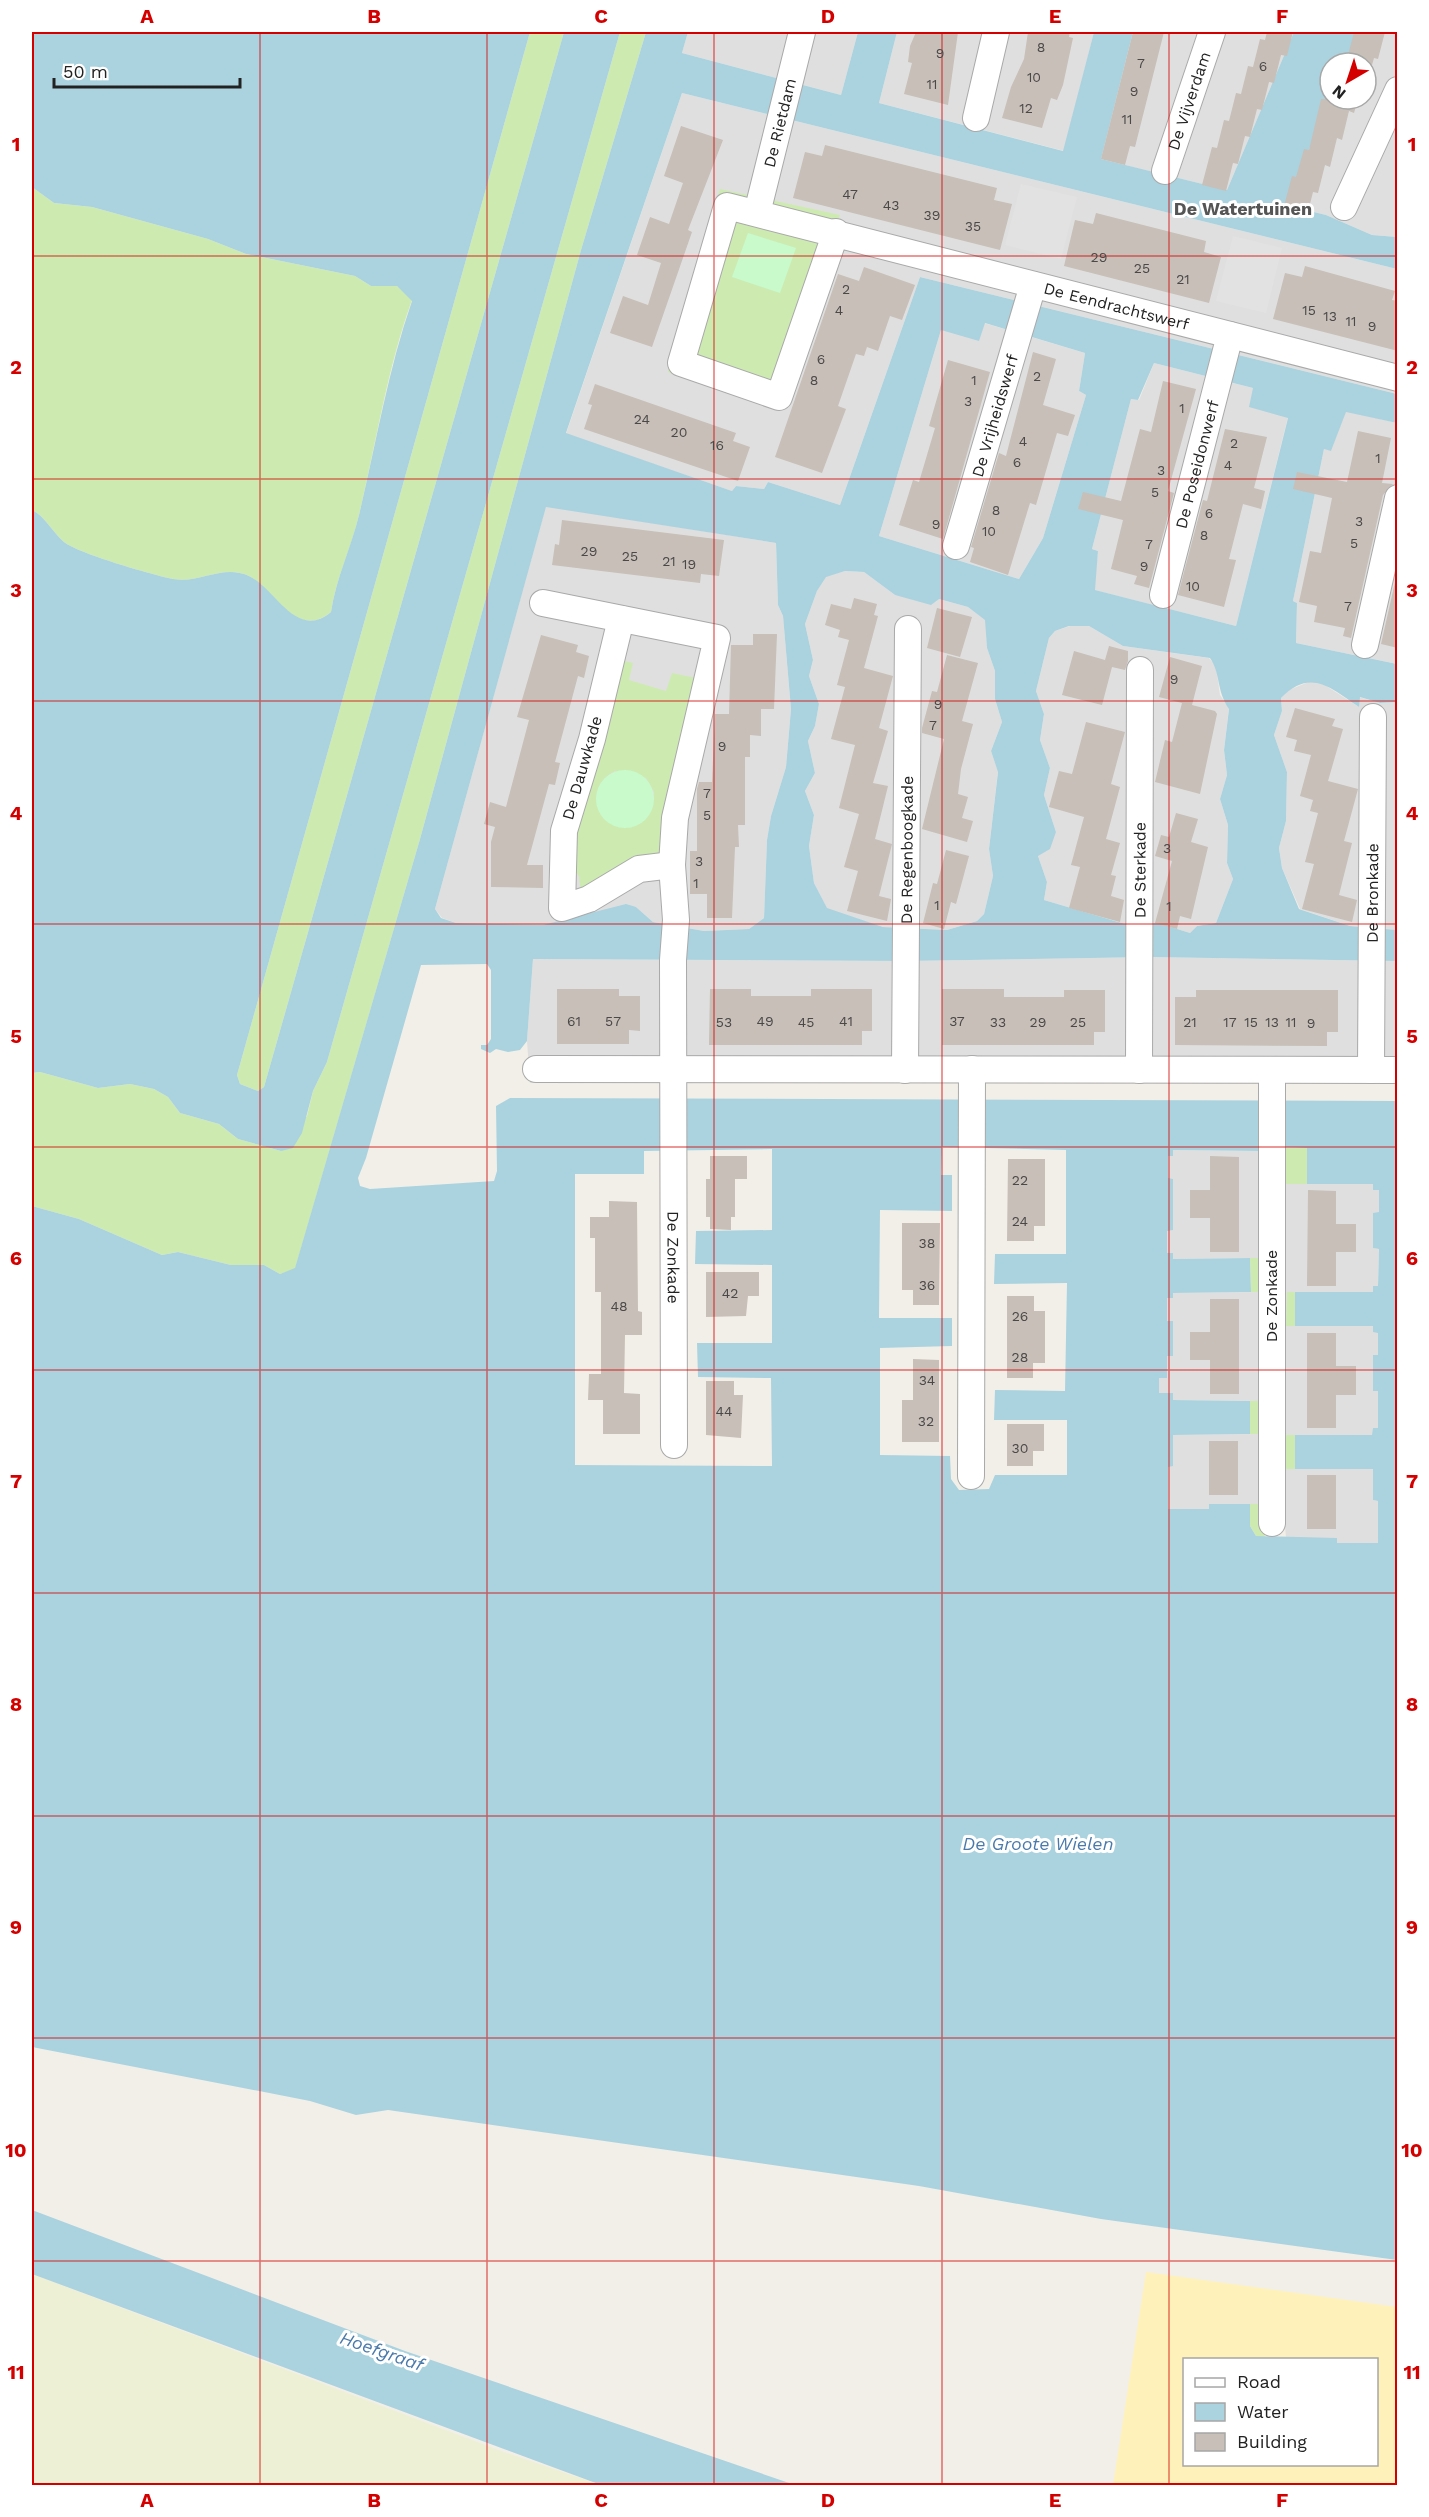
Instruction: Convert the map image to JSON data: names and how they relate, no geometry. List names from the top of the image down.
{
  "streets": {
    "street": [
      "De Vijverdam",
      "De Rietdam",
      "De Eendrachtswerf",
      "De Vrijheidswerf",
      "De Poseidonwerf",
      "De Dauwkade",
      "De Regenboogkade",
      "De Sterkade",
      "De Bronkade",
      "De Zonkade"
    ]
  },
  "crossings": [
    ["De Rietdam", "De Eendrachtswerf"],
    ["De Eendrachtswerf", "De Vrijheidswerf"],
    ["De Eendrachtswerf", "De Poseidonwerf"]
  ],
  "districts": ["De Watertuinen"],
  "water": ["De Groote Wielen", "Hoefgraaf"],
  "house_numbers": [
    "8",
    "9",
    "7",
    "6",
    "10",
    "11",
    "9",
    "12",
    "11",
    "47",
    "43",
    "39",
    "35",
    "29",
    "25",
    "21",
    "2",
    "4",
    "15",
    "13",
    "11",
    "9",
    "6",
    "2",
    "8",
    "1",
    "3",
    "1",
    "24",
    "20",
    "4",
    "2",
    "16",
    "1",
    "6",
    "4",
    "3",
    "5",
    "8",
    "6",
    "3",
    "9",
    "10",
    "8",
    "5",
    "7",
    "29",
    "25",
    "21",
    "19",
    "9",
    "10",
    "7",
    "9",
    "9",
    "7",
    "9",
    "7",
    "5",
    "3",
    "3",
    "1",
    "1",
    "1",
    "61",
    "57",
    "49",
    "41",
    "37",
    "53",
    "45",
    "33",
    "29",
    "25",
    "21",
    "17",
    "15",
    "13",
    "11",
    "9",
    "22",
    "24",
    "38",
    "36",
    "42",
    "48",
    "26",
    "28",
    "34",
    "44",
    "32",
    "30"
  ],
  "legend": ["Road", "Water", "Building"],
  "scale_bar": "50 m",
  "north": "bottom left",
  "grid": {
    "columns": [
      "A",
      "B",
      "C",
      "D",
      "E",
      "F"
    ],
    "rows": [
      "1",
      "2",
      "3",
      "4",
      "5",
      "6",
      "7",
      "8",
      "9",
      "10",
      "11"
    ]
  }
}
